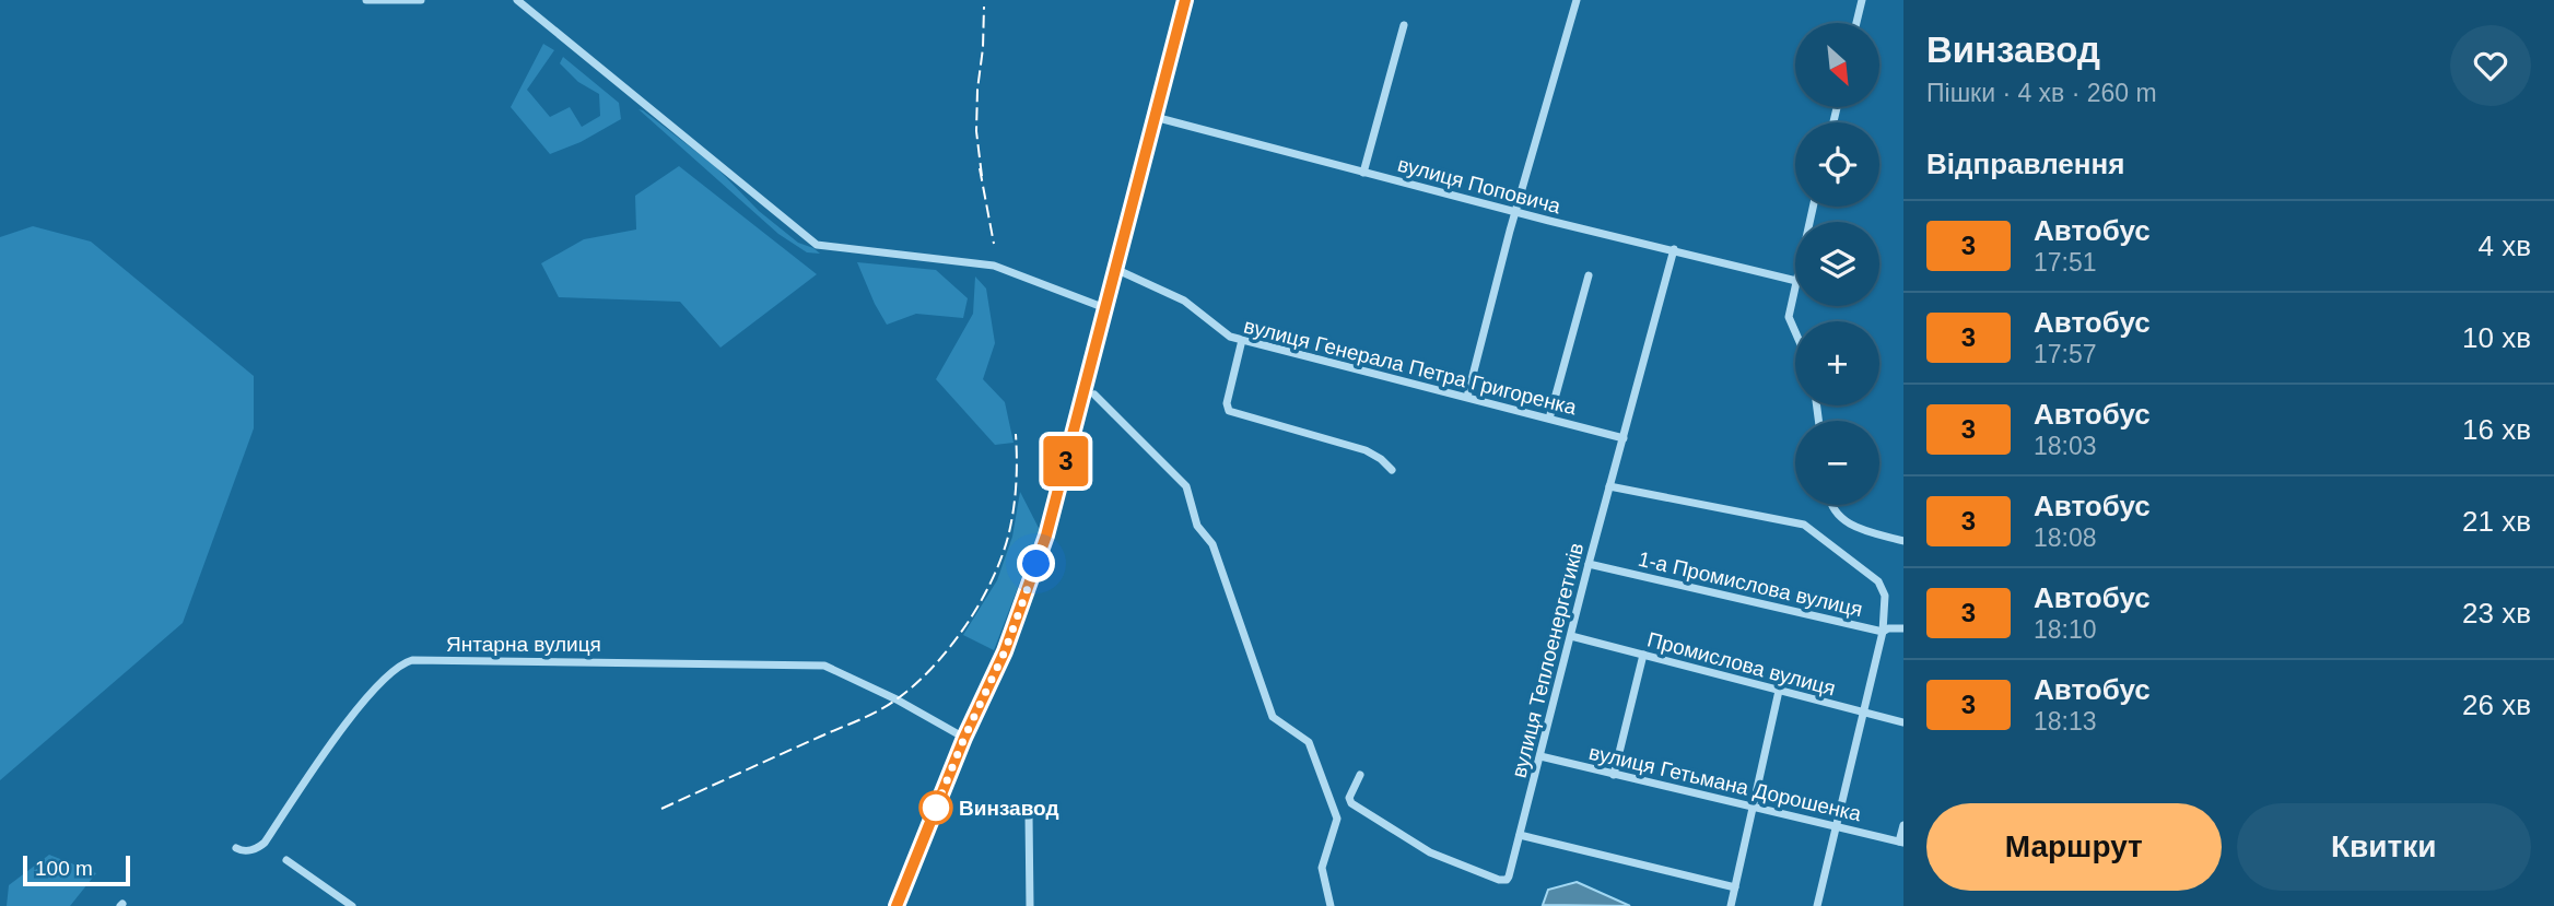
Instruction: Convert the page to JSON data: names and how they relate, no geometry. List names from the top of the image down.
{
  "streets": {
    "street": [
      "вулиця Поповича",
      "вулиця Генерала Петра Григоренка",
      "1-а Промислова вулиця",
      "Янтарна вулиця",
      "вулиця Теплоенергетиків",
      "Промислова вулиця",
      "вулиця Гетьмана Дорошенка"
    ]
  },
  "crossings": [
    ["вулиця Поповича", "вулиця Теплоенергетиків"],
    ["вулиця Генерала Петра Григоренка", "вулиця Теплоенергетиків"],
    ["1-а Промислова вулиця", "вулиця Теплоенергетиків"],
    ["вулиця Теплоенергетиків", "Промислова вулиця"],
    ["вулиця Теплоенергетиків", "вулиця Гетьмана Дорошенка"]
  ],
  "places": ["Винзавод"],
  "lines": ["bus line 3"],
  "scale_bar": "100 m",
  "north": "bottom right",
  "page": {
    "on_map": "3",
    "heading": [
      ["Винзавод", "Пішки · 4 хв · 260 m"],
      "Відправлення"
    ],
    "map_buttons": ["+", "−"],
    "list": [
      {
        "mark": "3",
        "name": "Автобус",
        "note": "17:51",
        "value": "4 хв"
      },
      {
        "mark": "3",
        "name": "Автобус",
        "note": "17:57",
        "value": "10 хв"
      },
      {
        "mark": "3",
        "name": "Автобус",
        "note": "18:03",
        "value": "16 хв"
      },
      {
        "mark": "3",
        "name": "Автобус",
        "note": "18:08",
        "value": "21 хв"
      },
      {
        "mark": "3",
        "name": "Автобус",
        "note": "18:10",
        "value": "23 хв"
      },
      {
        "mark": "3",
        "name": "Автобус",
        "note": "18:13",
        "value": "26 хв"
      }
    ],
    "buttons": ["Маршрут", "Квитки"],
    "scale": "100 m"
  }
}
